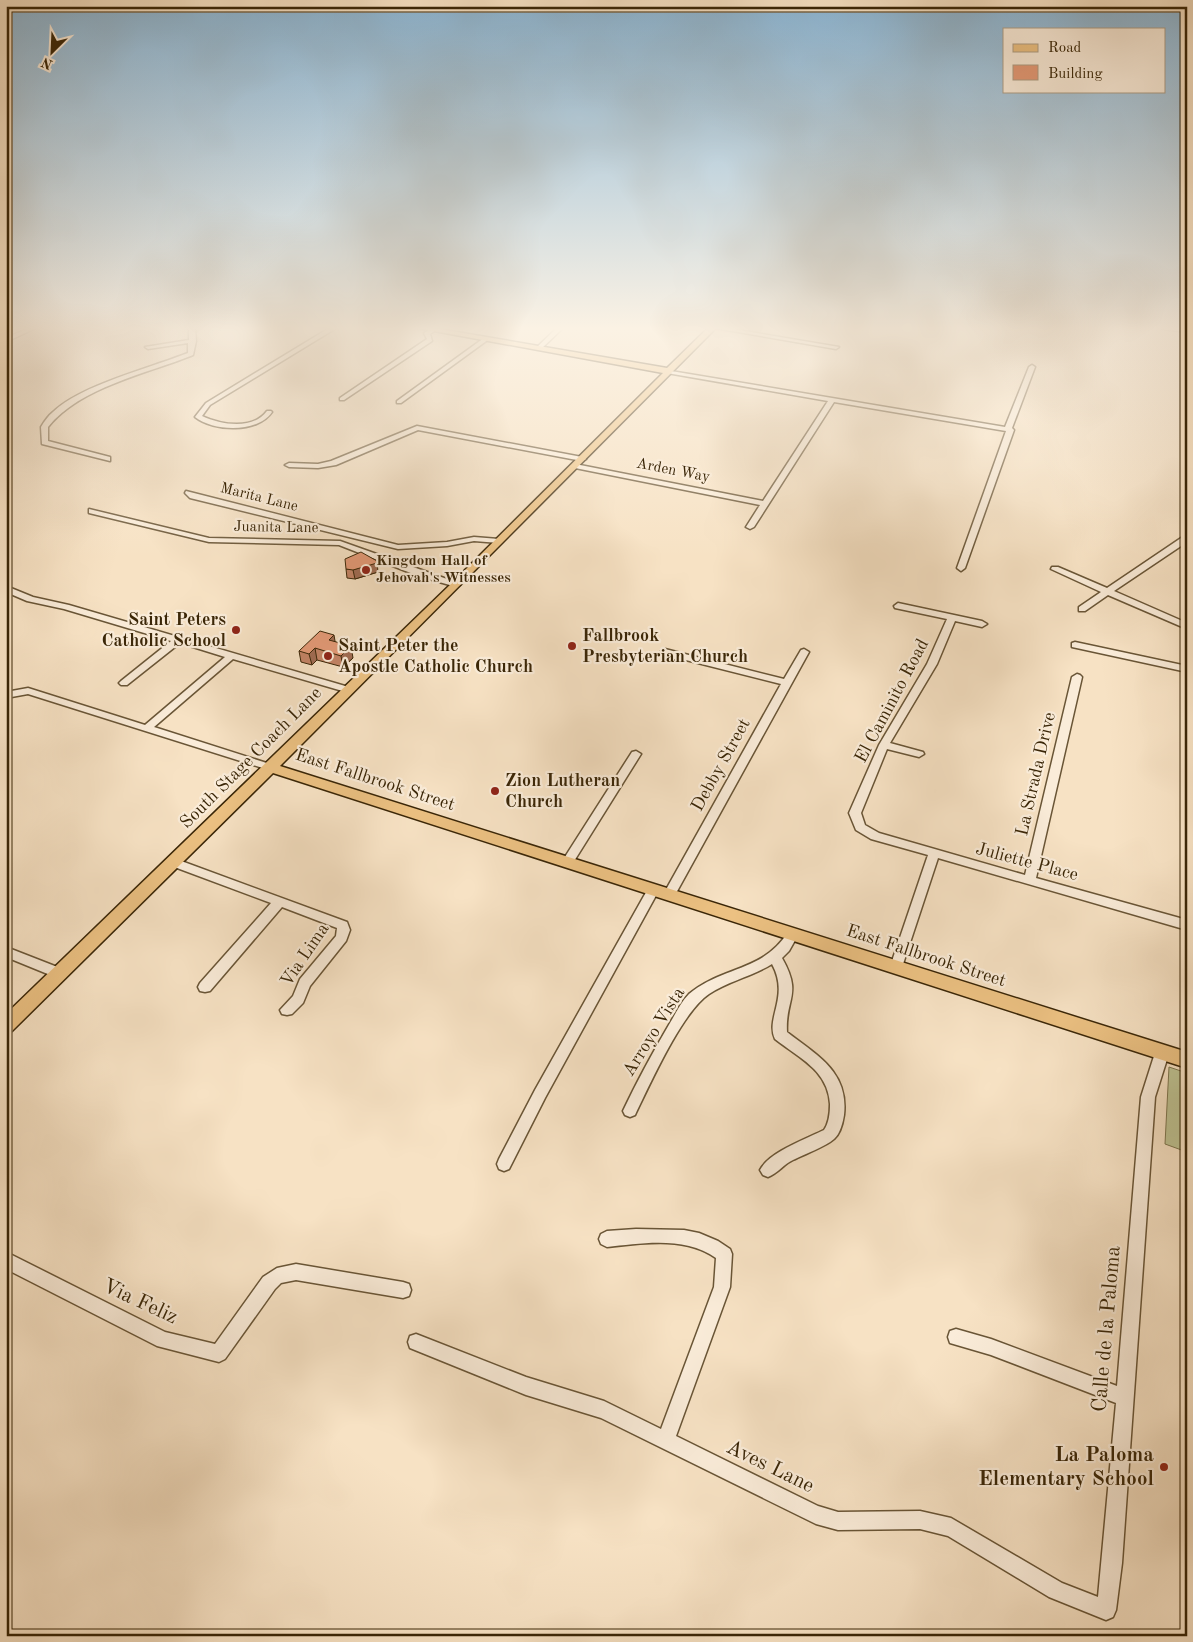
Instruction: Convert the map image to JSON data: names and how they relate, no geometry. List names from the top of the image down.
{
  "streets": {
    "main road": ["South Stage Coach Lane", "East Fallbrook Street"],
    "street": [
      "Arden Way",
      "Marita Lane",
      "Juanita Lane",
      "El Caminito Road",
      "Debby Street",
      "La Strada Drive",
      "Juliette Place",
      "Via Lima",
      "Arroyo Vista",
      "Via Feliz",
      "Calle de la Paloma",
      "Aves Lane"
    ]
  },
  "crossings": [
    ["Arden Way", "South Stage Coach Lane"],
    ["Marita Lane", "South Stage Coach Lane"],
    ["Juanita Lane", "South Stage Coach Lane"],
    ["El Caminito Road", "Juliette Place"],
    ["South Stage Coach Lane", "East Fallbrook Street"],
    ["South Stage Coach Lane", "Via Lima"],
    ["Debby Street", "East Fallbrook Street"],
    ["La Strada Drive", "Juliette Place"],
    ["East Fallbrook Street", "Arroyo Vista"],
    ["East Fallbrook Street", "Calle de la Paloma"],
    ["Calle de la Paloma", "Aves Lane"]
  ],
  "places": [
    "Kingdom Hall of Jehovah's Witnesses",
    "Saint Peters Catholic School",
    "Fallbrook Presbyterian Church",
    "Saint Peter the Apostle Catholic Church",
    "Zion Lutheran Church",
    "La Paloma Elementary School"
  ],
  "legend": ["Road", "Building"],
  "north": "bottom left"
}
